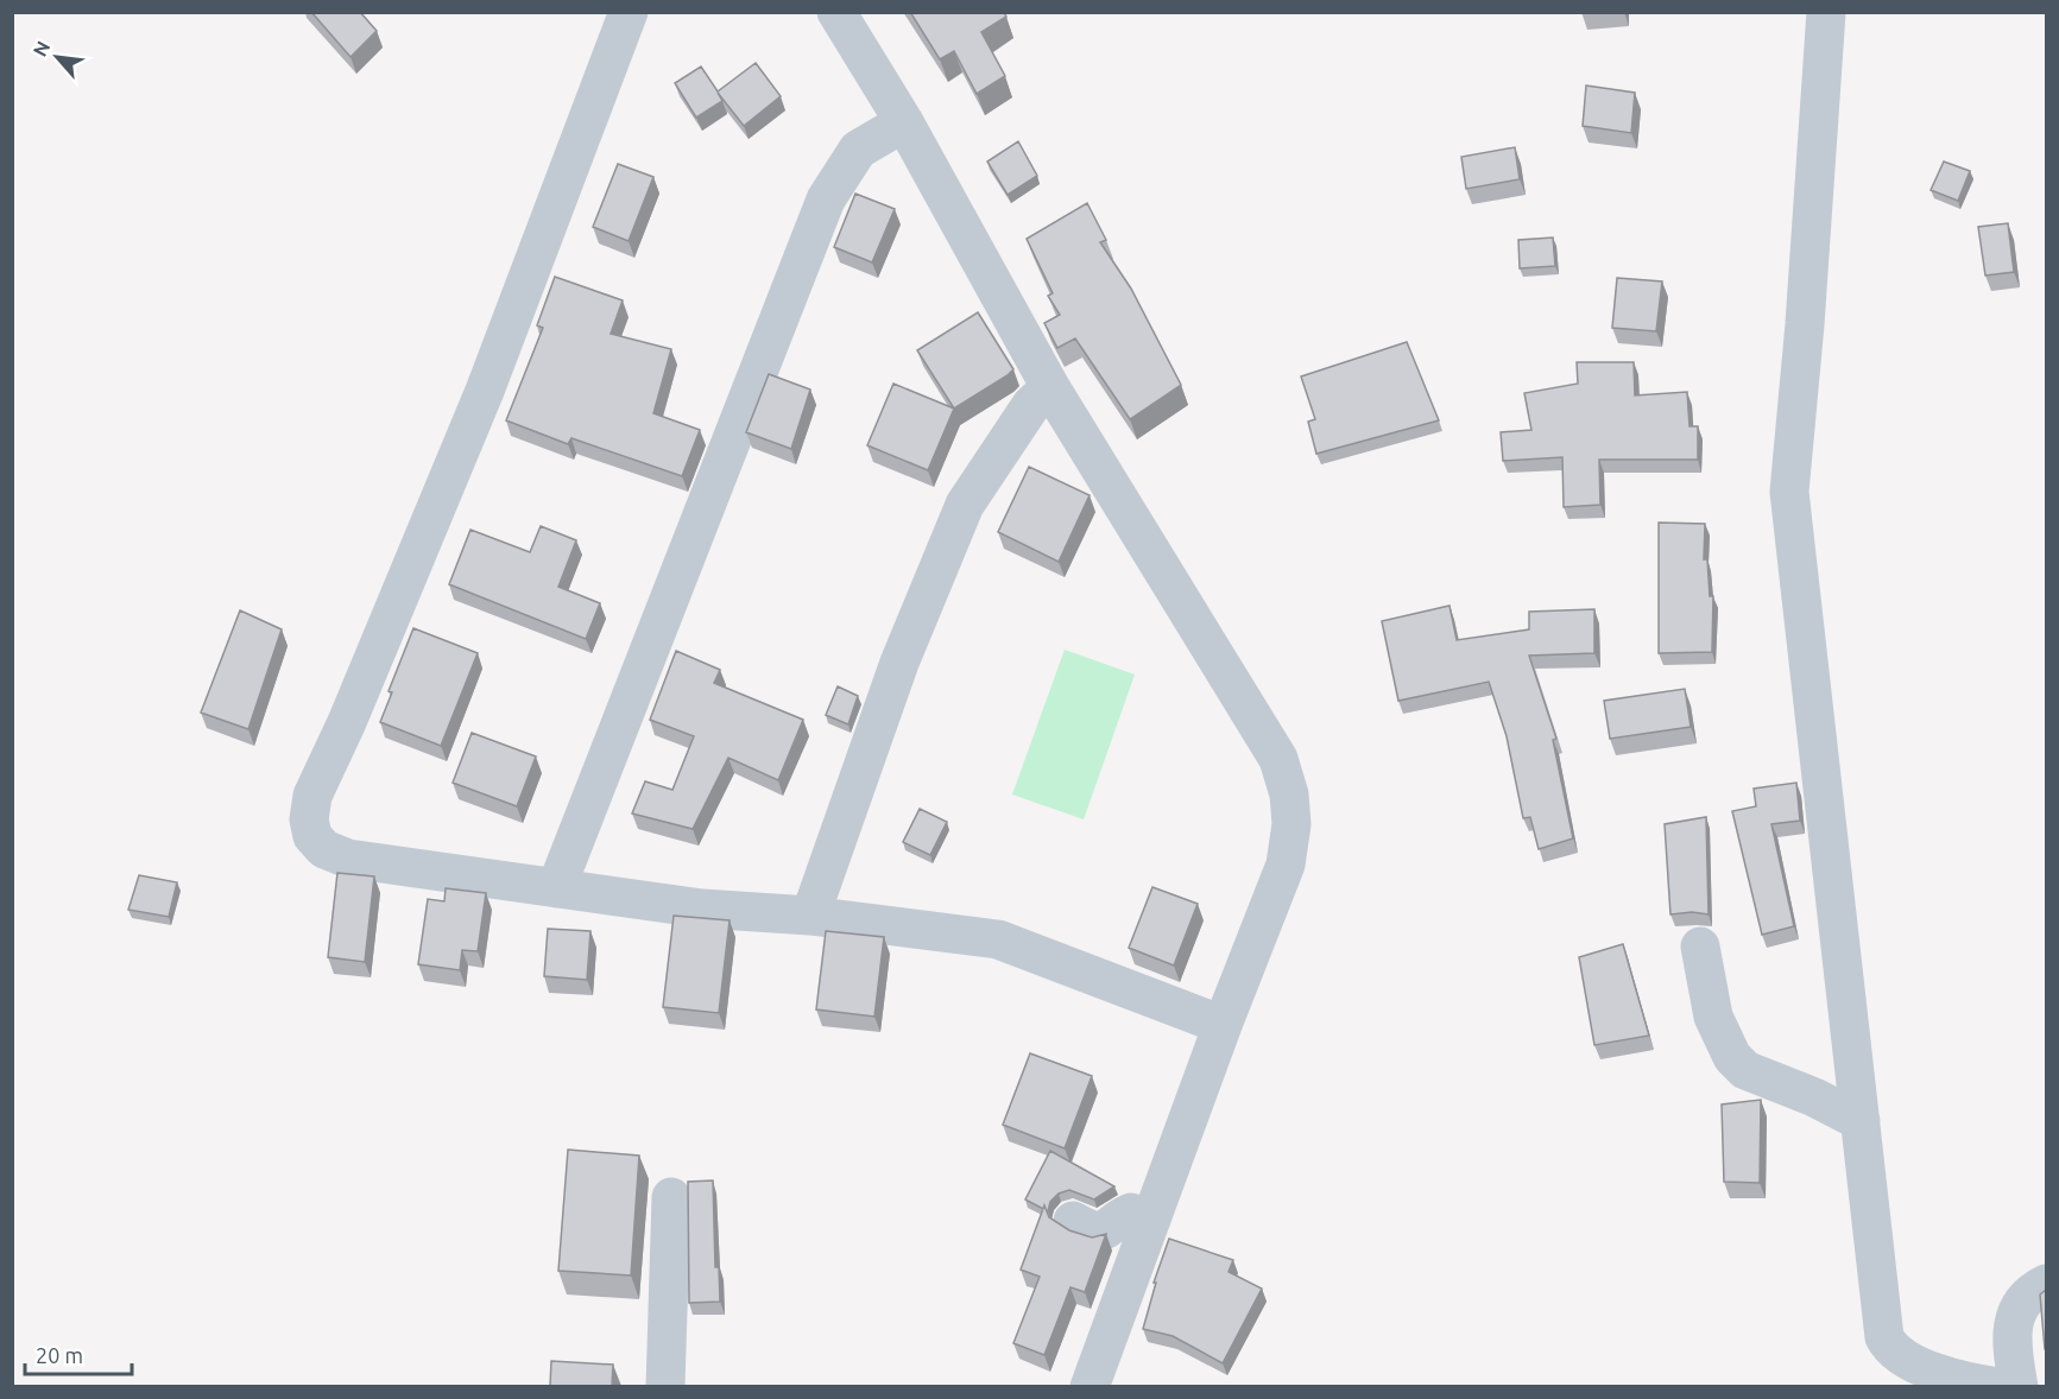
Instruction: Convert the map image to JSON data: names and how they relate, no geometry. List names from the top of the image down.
{
  "scale_bar": "20 m",
  "north": "top left"
}
